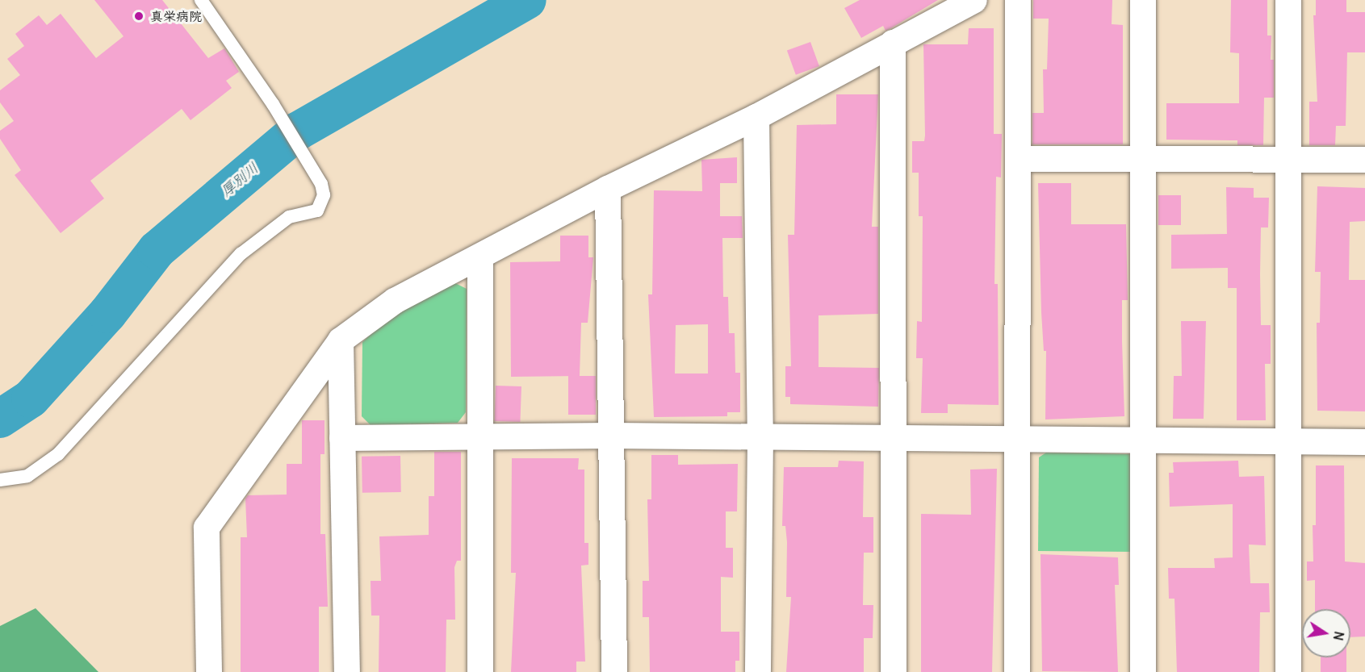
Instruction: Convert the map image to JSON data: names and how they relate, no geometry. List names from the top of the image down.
{
  "water": ["厚別川"],
  "places": ["真栄病院"],
  "north": "right"
}
